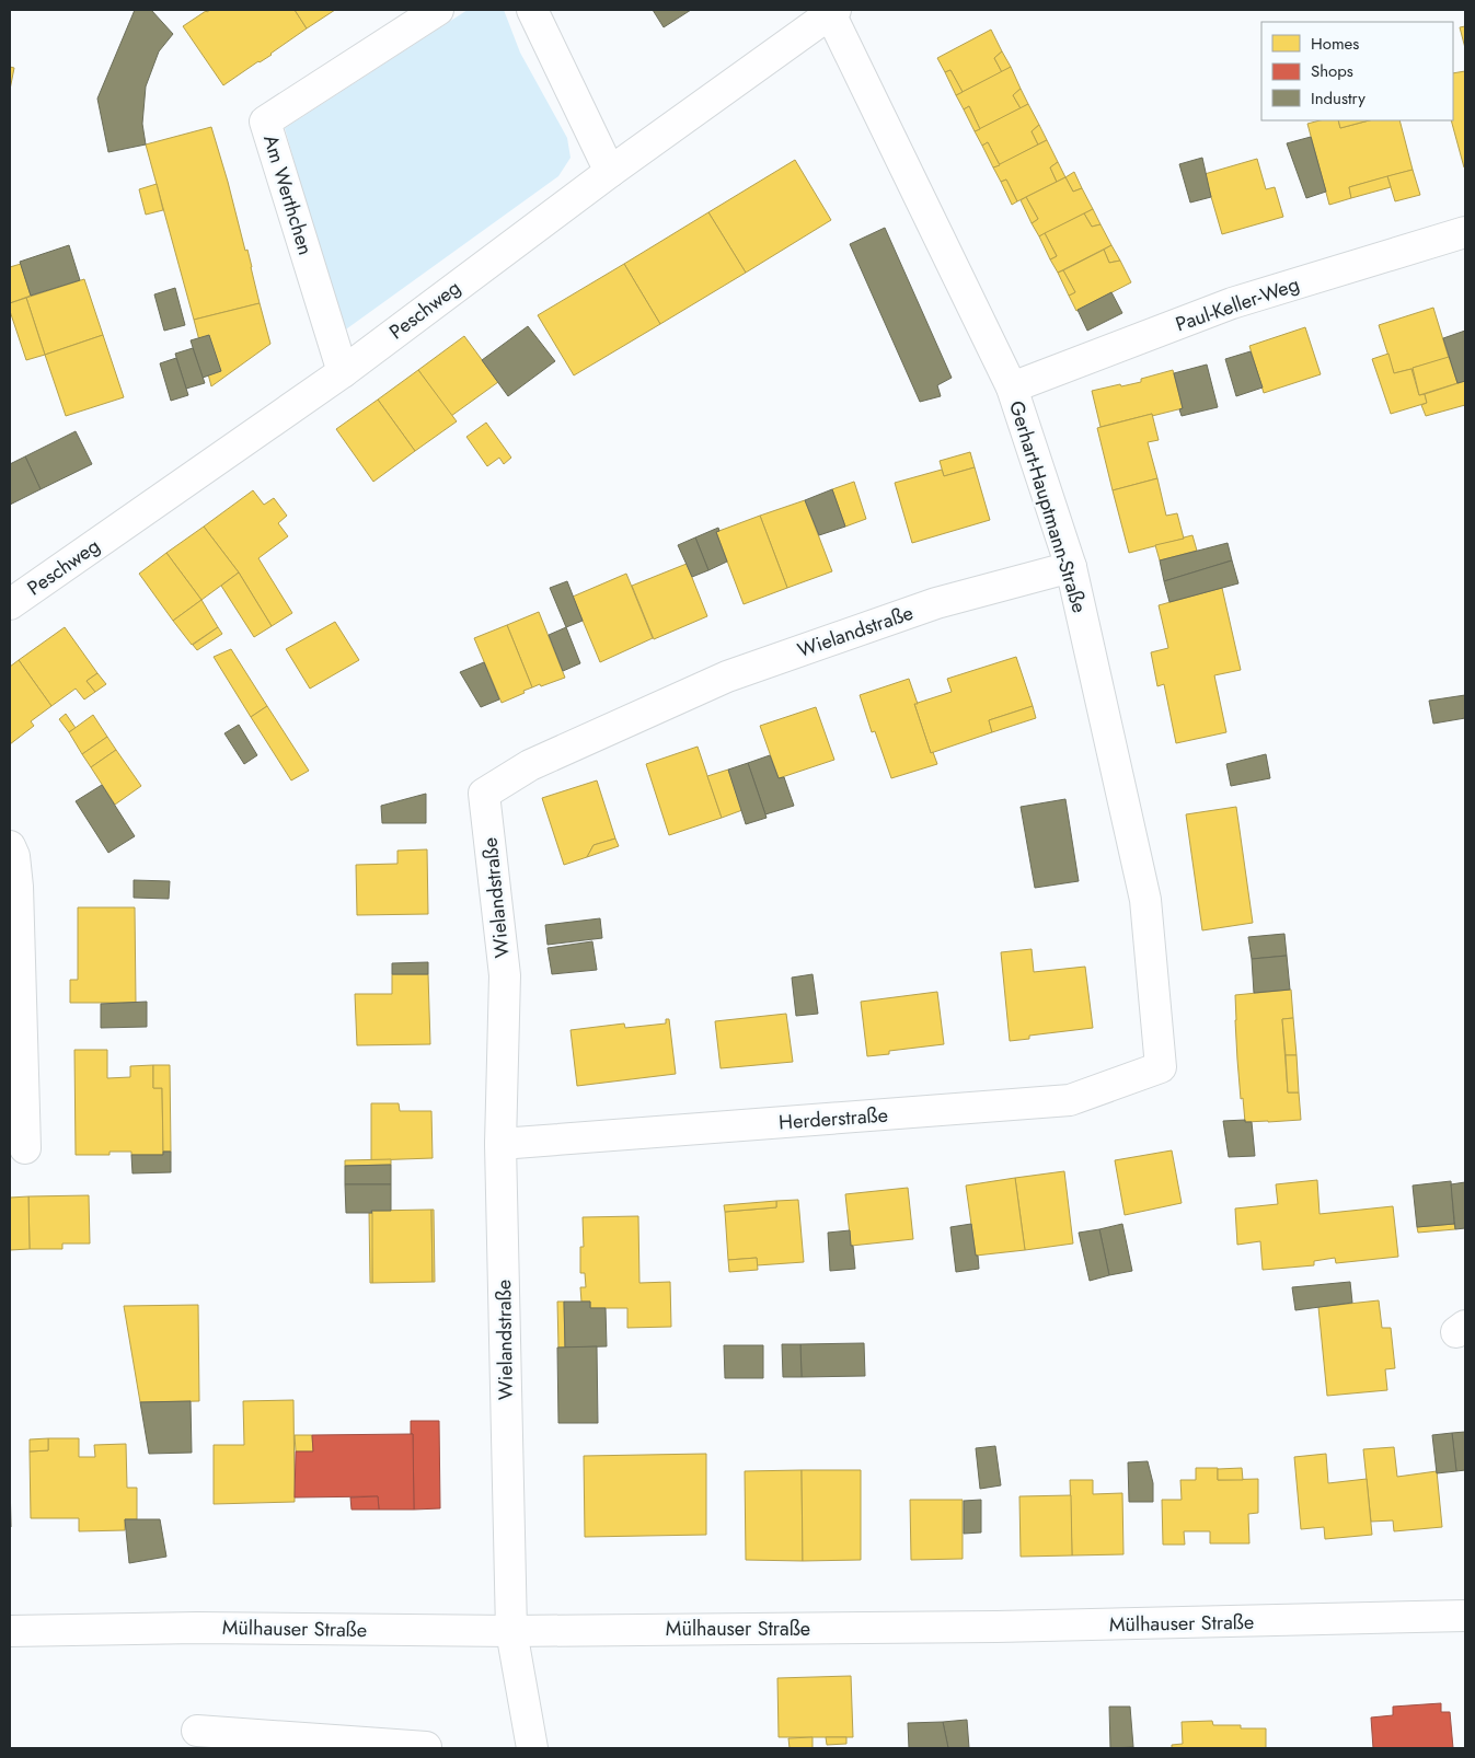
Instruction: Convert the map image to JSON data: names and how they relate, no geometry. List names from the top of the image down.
{
  "streets": {
    "street": [
      "Am Werthchen",
      "Paul-Keller-Weg",
      "Peschweg",
      "Gerhart-Hauptmann-Straße",
      "Wielandstraße",
      "Herderstraße",
      "Mülhauser Straße"
    ]
  },
  "crossings": [
    ["Am Werthchen", "Peschweg"],
    ["Paul-Keller-Weg", "Gerhart-Hauptmann-Straße"],
    ["Peschweg", "Gerhart-Hauptmann-Straße"],
    ["Gerhart-Hauptmann-Straße", "Wielandstraße"],
    ["Gerhart-Hauptmann-Straße", "Herderstraße"],
    ["Wielandstraße", "Herderstraße"],
    ["Wielandstraße", "Mülhauser Straße"]
  ],
  "legend": ["Homes", "Shops", "Industry"]
}
